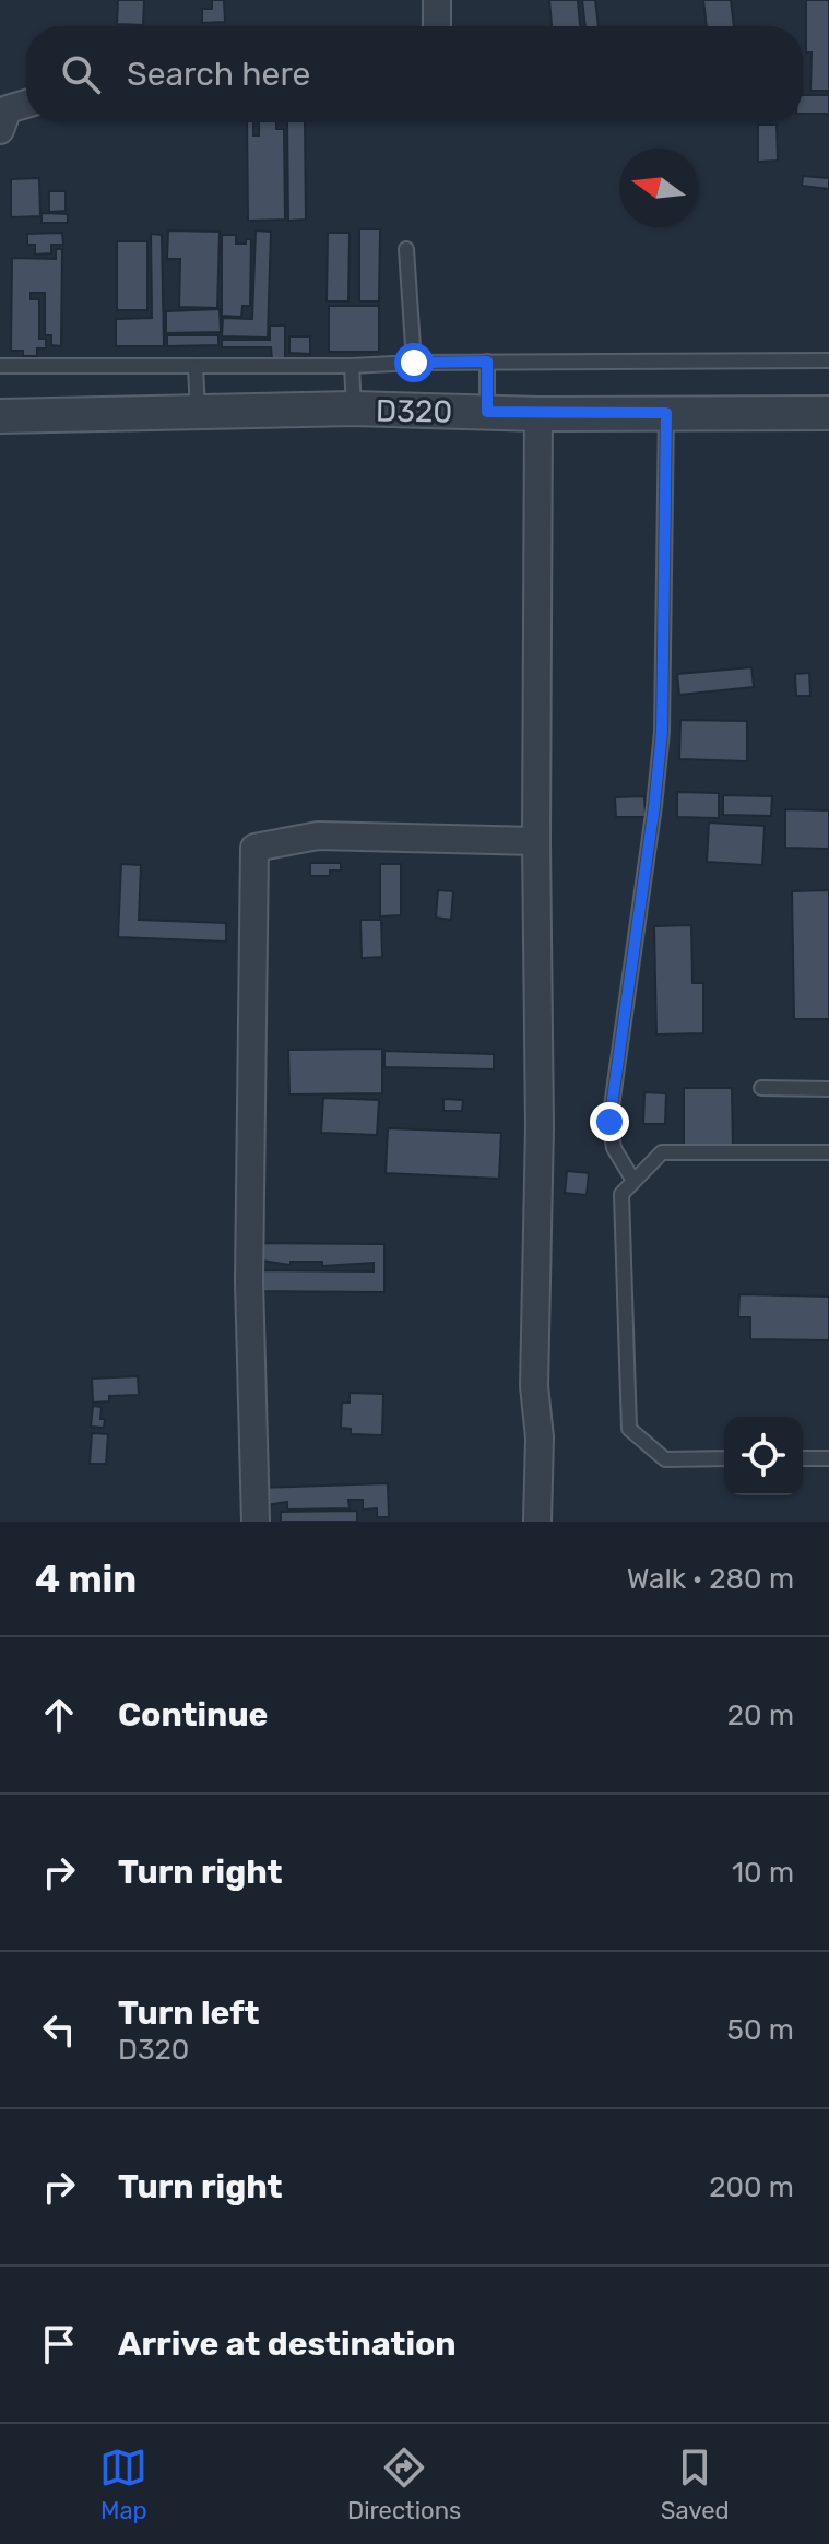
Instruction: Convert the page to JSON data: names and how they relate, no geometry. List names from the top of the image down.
{
  "streets": {
    "street": ["D320"]
  },
  "north": "left",
  "page": {
    "search": "Search here",
    "heading": ["4 min", "Walk · 280 m"],
    "list": [
      ["Continue", "20 m"],
      ["Turn right", "10 m"],
      ["Turn left", "D320", "50 m"],
      ["Turn right", "200 m"],
      "Arrive at destination"
    ],
    "nav": ["Map", "Directions", "Saved"]
  }
}
